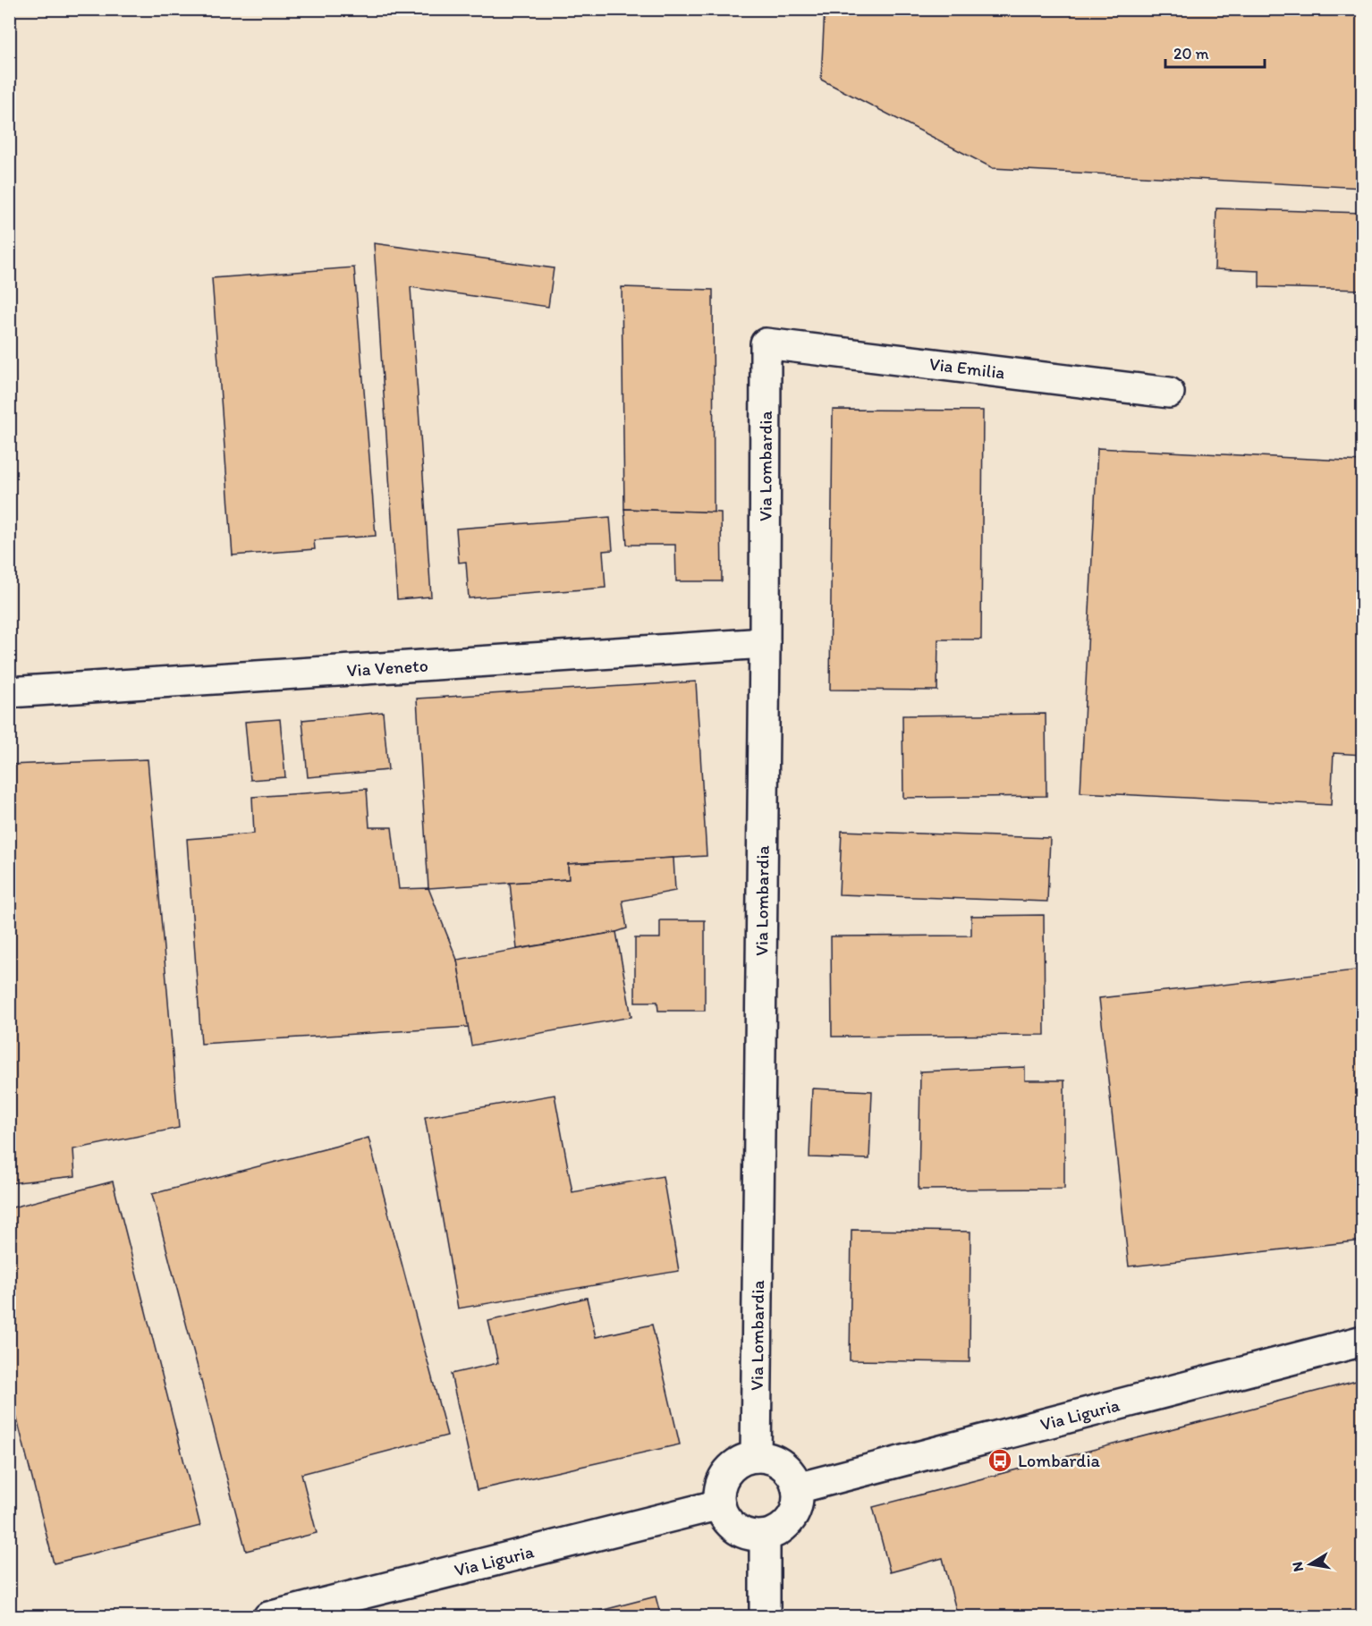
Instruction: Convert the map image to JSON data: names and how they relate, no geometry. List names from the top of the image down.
{
  "streets": {
    "street": [
      "Via Emilia",
      "Via Lombardia",
      "Via Veneto",
      "Via Liguria"
    ]
  },
  "crossings": [
    ["Via Emilia", "Via Lombardia"],
    ["Via Lombardia", "Via Veneto"],
    ["Via Lombardia", "Via Liguria"]
  ],
  "places": {
    "bus stop": ["Lombardia"]
  },
  "scale_bar": "20 m",
  "north": "left"
}
